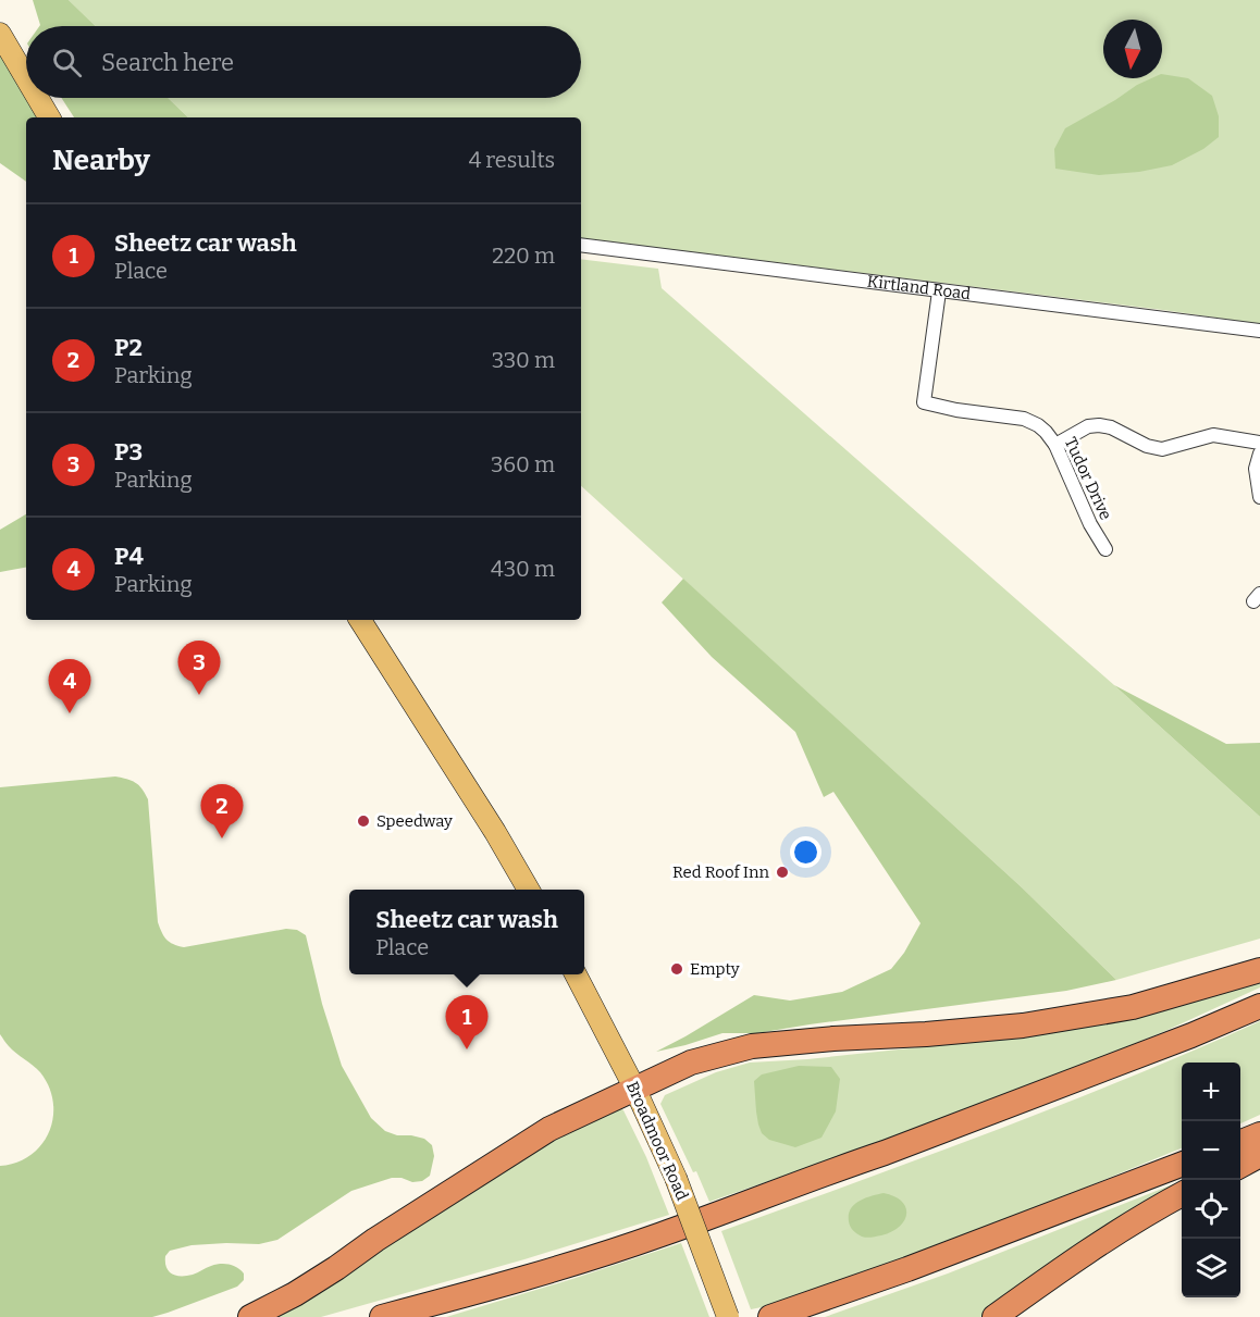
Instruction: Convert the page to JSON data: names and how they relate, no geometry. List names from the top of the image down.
{
  "streets": {
    "main road": ["Broadmoor Road"],
    "street": ["Kirtland Road", "Tudor Drive"]
  },
  "crossings": [
    ["Kirtland Road", "Tudor Drive"]
  ],
  "places": ["Speedway", "Red Roof Inn", "Empty"],
  "north": "bottom",
  "page": {
    "search": "Search here",
    "heading": ["Nearby", "4 results"],
    "list": [
      {
        "mark": "1",
        "name": "Sheetz car wash",
        "note": "Place",
        "value": "220 m"
      },
      {
        "mark": "2",
        "name": "P2",
        "note": "Parking",
        "value": "330 m"
      },
      {
        "mark": "3",
        "name": "P3",
        "note": "Parking",
        "value": "360 m"
      },
      {
        "mark": "4",
        "name": "P4",
        "note": "Parking",
        "value": "430 m"
      }
    ],
    "pins": [
      "3",
      "4",
      "2",
      "1"
    ],
    "popup": ["Sheetz car wash", "Place"],
    "map_buttons": ["+", "−"]
  }
}
